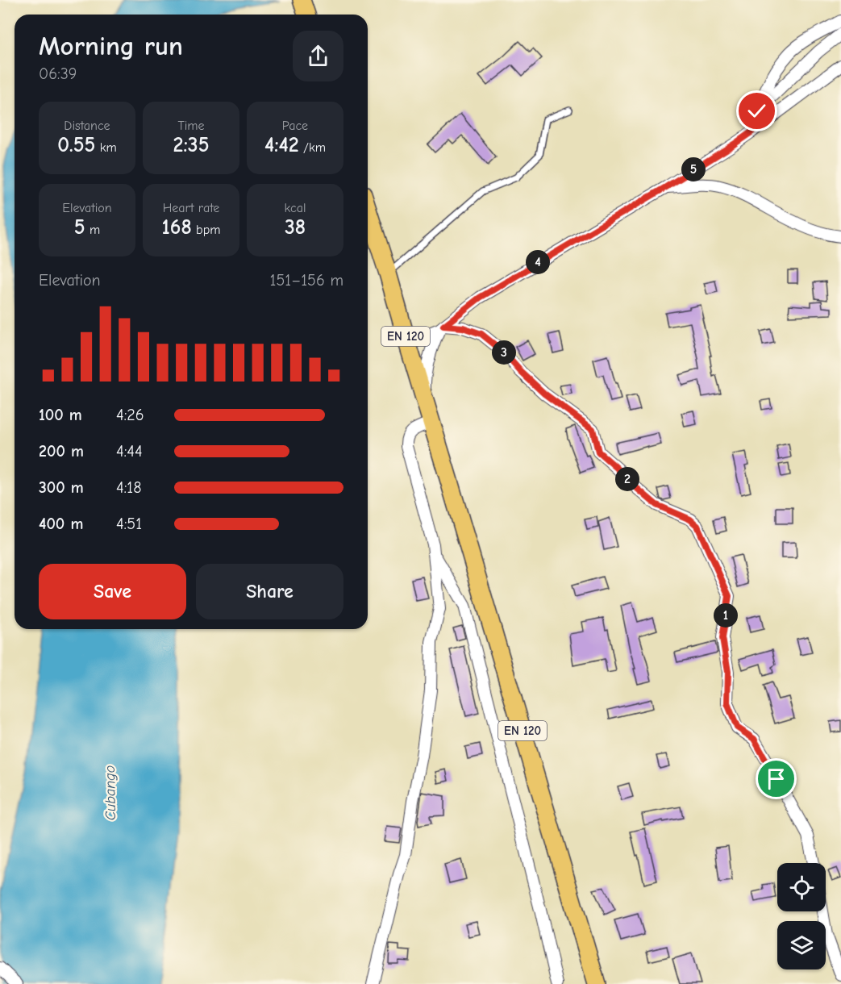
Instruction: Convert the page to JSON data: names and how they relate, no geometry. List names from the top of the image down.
{
  "streets": {
    "main road": ["EN 120"]
  },
  "water": ["Cubango"],
  "page": {
    "heading": ["Morning run", "06:39"],
    "stats": [
      ["Distance", "0.55 km"],
      ["Time", "2:35"],
      ["Pace", "4:42 /km"],
      ["Elevation", "5 m"],
      ["Heart rate", "168 bpm"],
      ["kcal", "38"]
    ],
    "pins": [
      "5",
      "4",
      "3",
      "2",
      "1"
    ],
    "chart": ["Elevation", "151–156 m"],
    "list": [
      {
        "name": "100 m",
        "note": "4:26"
      },
      {
        "name": "200 m",
        "note": "4:44"
      },
      {
        "name": "300 m",
        "note": "4:18"
      },
      {
        "name": "400 m",
        "note": "4:51"
      }
    ],
    "buttons": ["Save", "Share"]
  }
}
